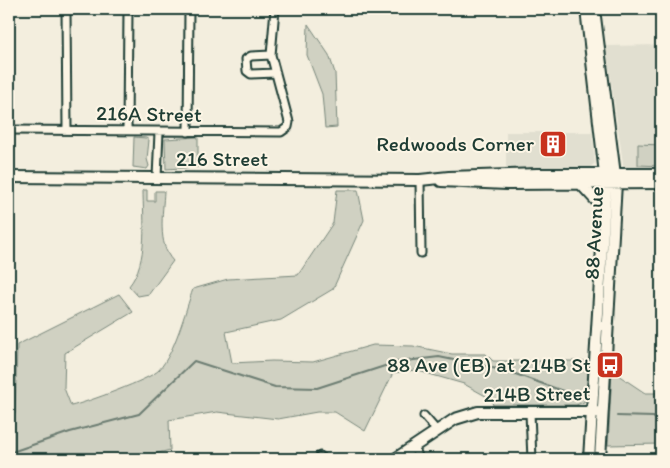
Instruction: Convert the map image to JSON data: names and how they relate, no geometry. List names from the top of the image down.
{
  "streets": {
    "main road": ["216 Street", "88 Avenue", "214B Street"],
    "street": ["216A Street"]
  },
  "crossings": [
    ["216 Street", "88 Avenue"],
    ["88 Avenue", "214B Street"]
  ],
  "places": {
    "building": ["Redwoods Corner"],
    "bus stop": ["88 Ave (EB) at 214B St"]
  }
}
